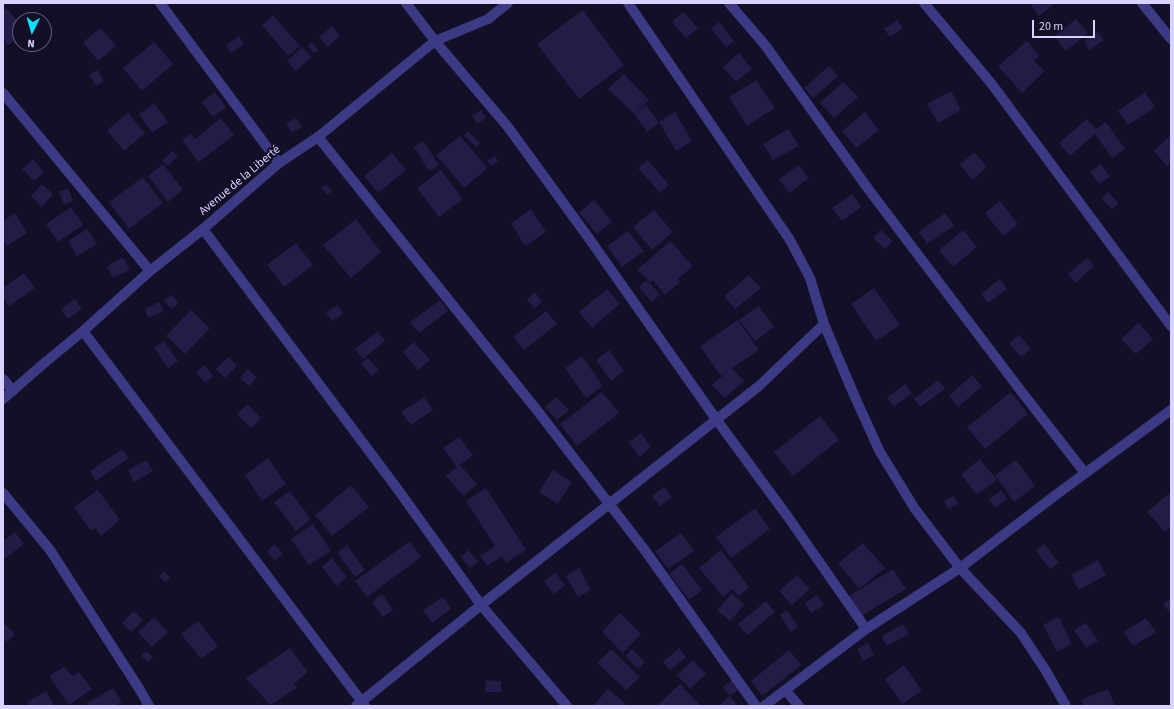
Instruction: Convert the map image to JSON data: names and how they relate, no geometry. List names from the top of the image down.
{
  "streets": {
    "street": ["Avenue de la Liberté"]
  },
  "scale_bar": "20 m",
  "north": "bottom"
}
